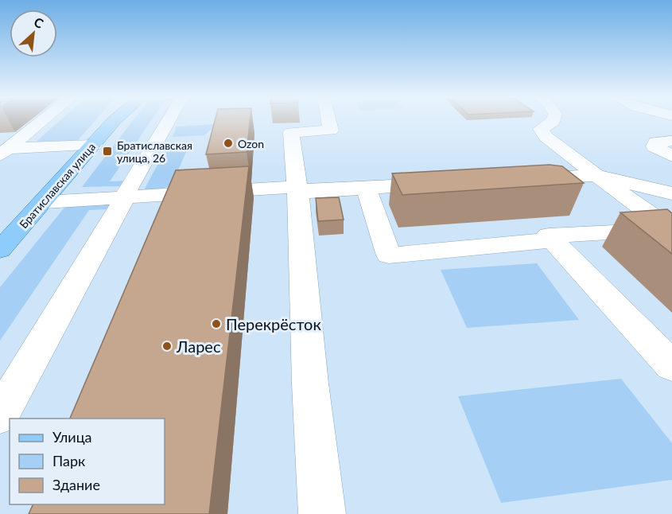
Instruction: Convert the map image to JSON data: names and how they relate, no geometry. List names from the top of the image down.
{
  "streets": {
    "main road": ["Братиславская улица"]
  },
  "places": {
    "other": ["Ozon", "Перекрёсток", "Ларес"],
    "transit": ["Братиславская улица, 26"]
  },
  "legend": ["Улица", "Парк", "Здание"],
  "north": "top right"
}
